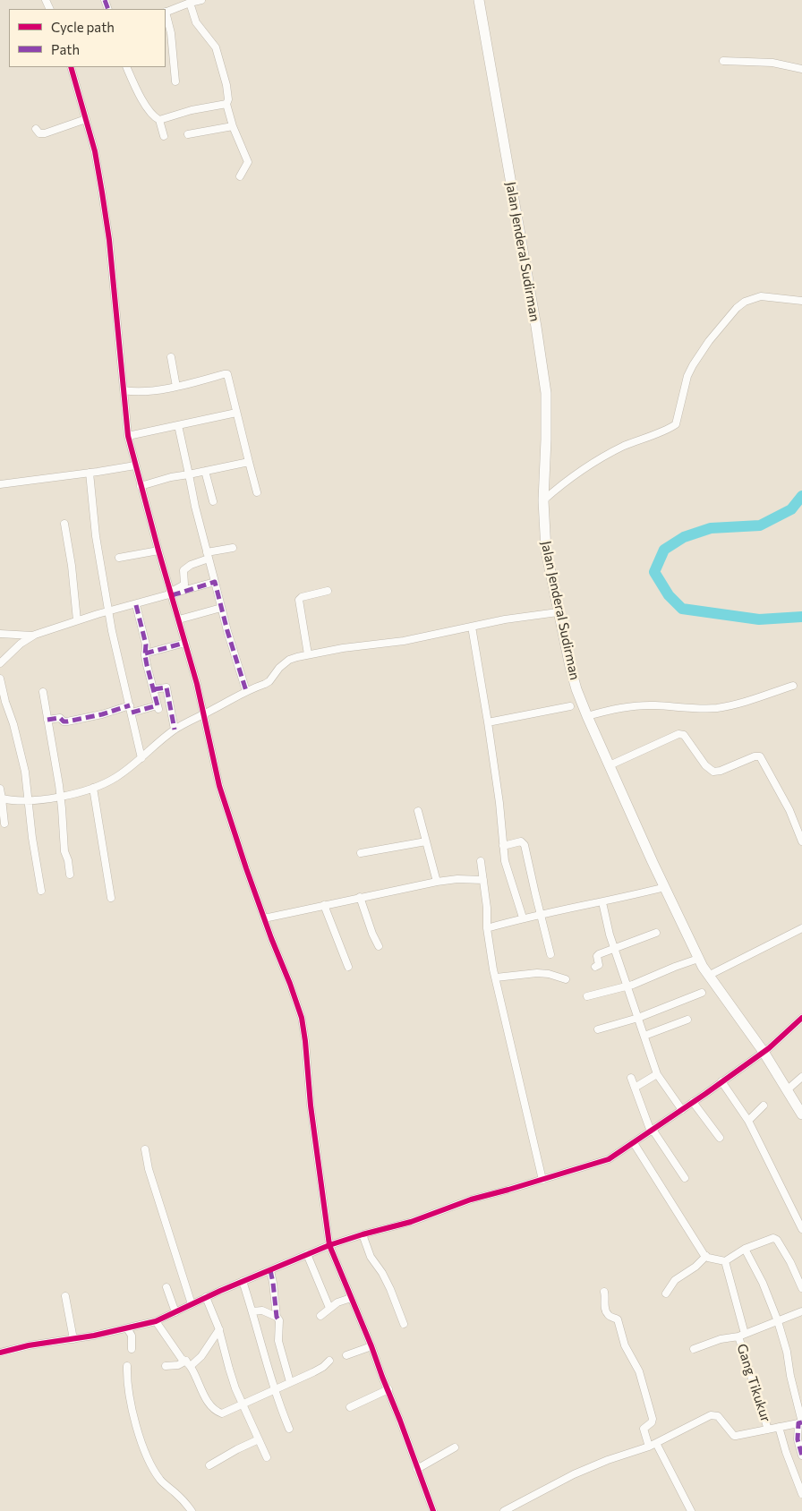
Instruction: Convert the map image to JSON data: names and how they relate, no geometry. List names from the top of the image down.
{
  "streets": {
    "main road": ["Jalan Jenderal Sudirman"],
    "street": ["Gang Tikukur"]
  },
  "legend": ["Cycle path", "Path"]
}
